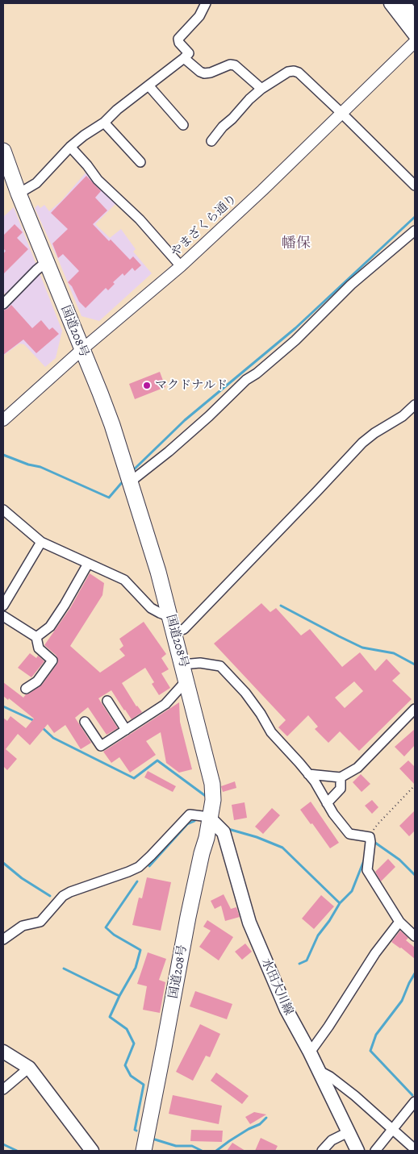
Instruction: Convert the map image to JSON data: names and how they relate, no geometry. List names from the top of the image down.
{
  "streets": {
    "highway": ["国道208号"],
    "main road": ["水田大川線"],
    "street": ["やまざくら通り"]
  },
  "crossings": [
    ["やまざくら通り", "国道208号"],
    ["国道208号", "水田大川線"]
  ],
  "districts": ["幡保"],
  "places": ["マクドナルド"]
}
